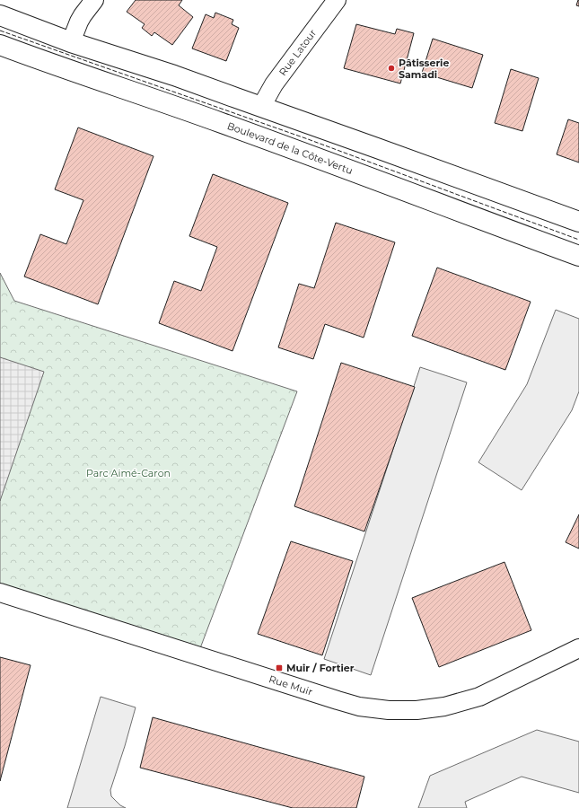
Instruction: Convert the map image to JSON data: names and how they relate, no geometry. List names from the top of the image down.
{
  "streets": {
    "main road": ["Boulevard de la Côte-Vertu"],
    "street": ["Rue Latour", "Rue Muir"]
  },
  "parks": ["Parc Aimé-Caron"],
  "places": {
    "other": ["Pâtisserie Samadi"],
    "transit": ["Muir / Fortier"]
  }
}
